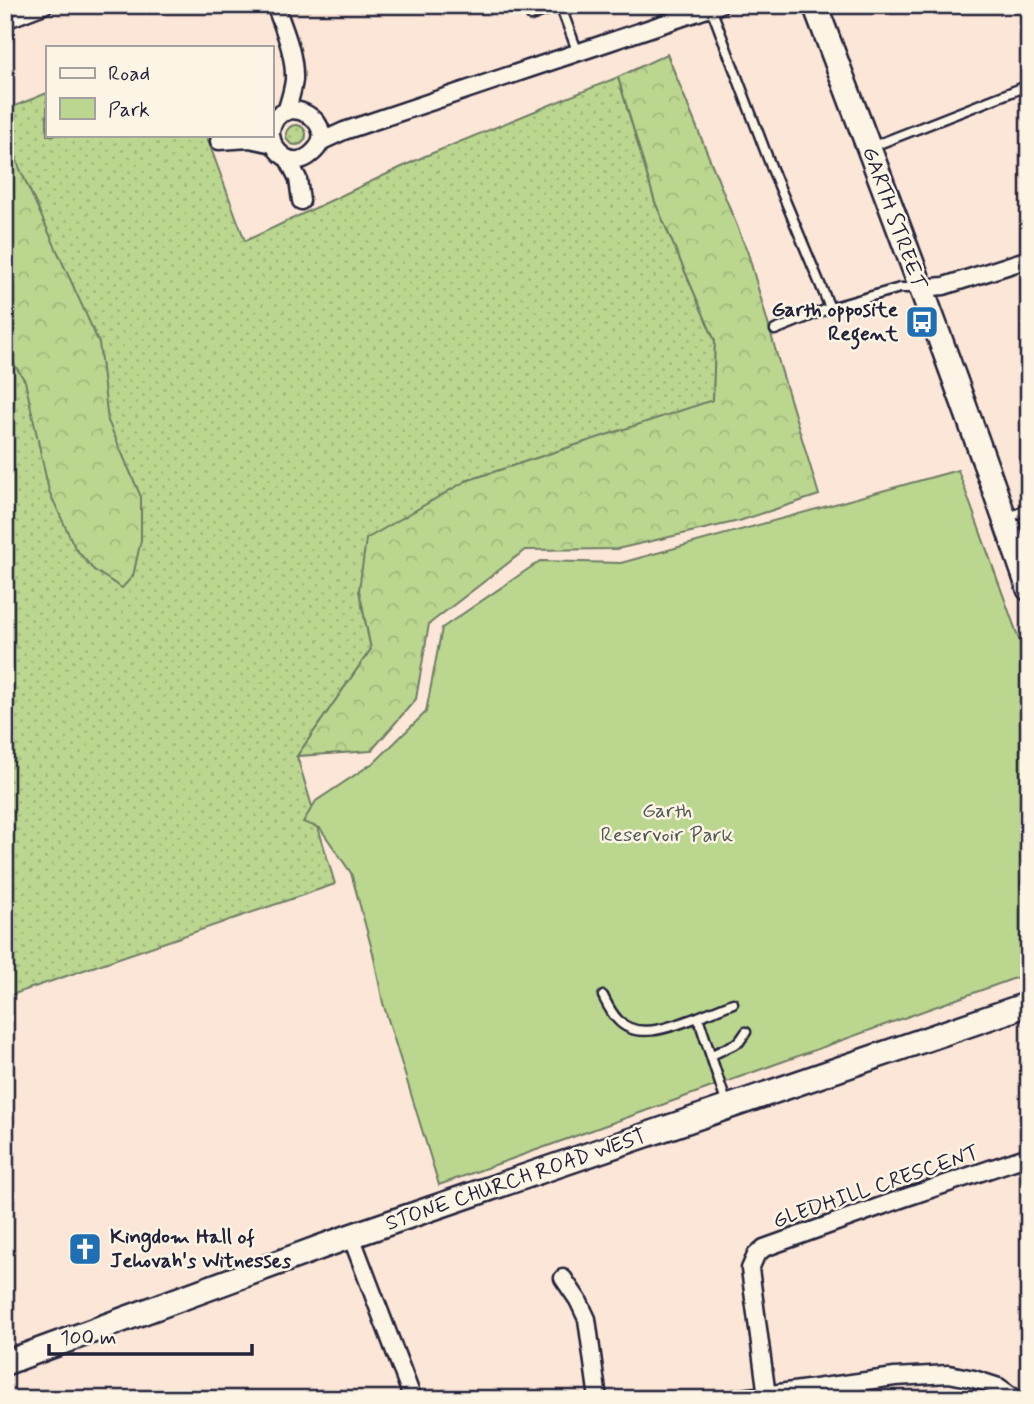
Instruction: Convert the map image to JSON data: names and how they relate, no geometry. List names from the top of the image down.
{
  "streets": {
    "main road": ["GARTH STREET", "STONE CHURCH ROAD WEST"],
    "street": ["GLEDHILL CRESCENT"]
  },
  "parks": ["Garth Reservoir Park"],
  "places": {
    "bus stop": ["Garth opposite Regent"],
    "church": ["Kingdom Hall of Jehovah's Witnesses"]
  },
  "legend": ["Road", "Park"],
  "scale_bar": "100 m"
}
